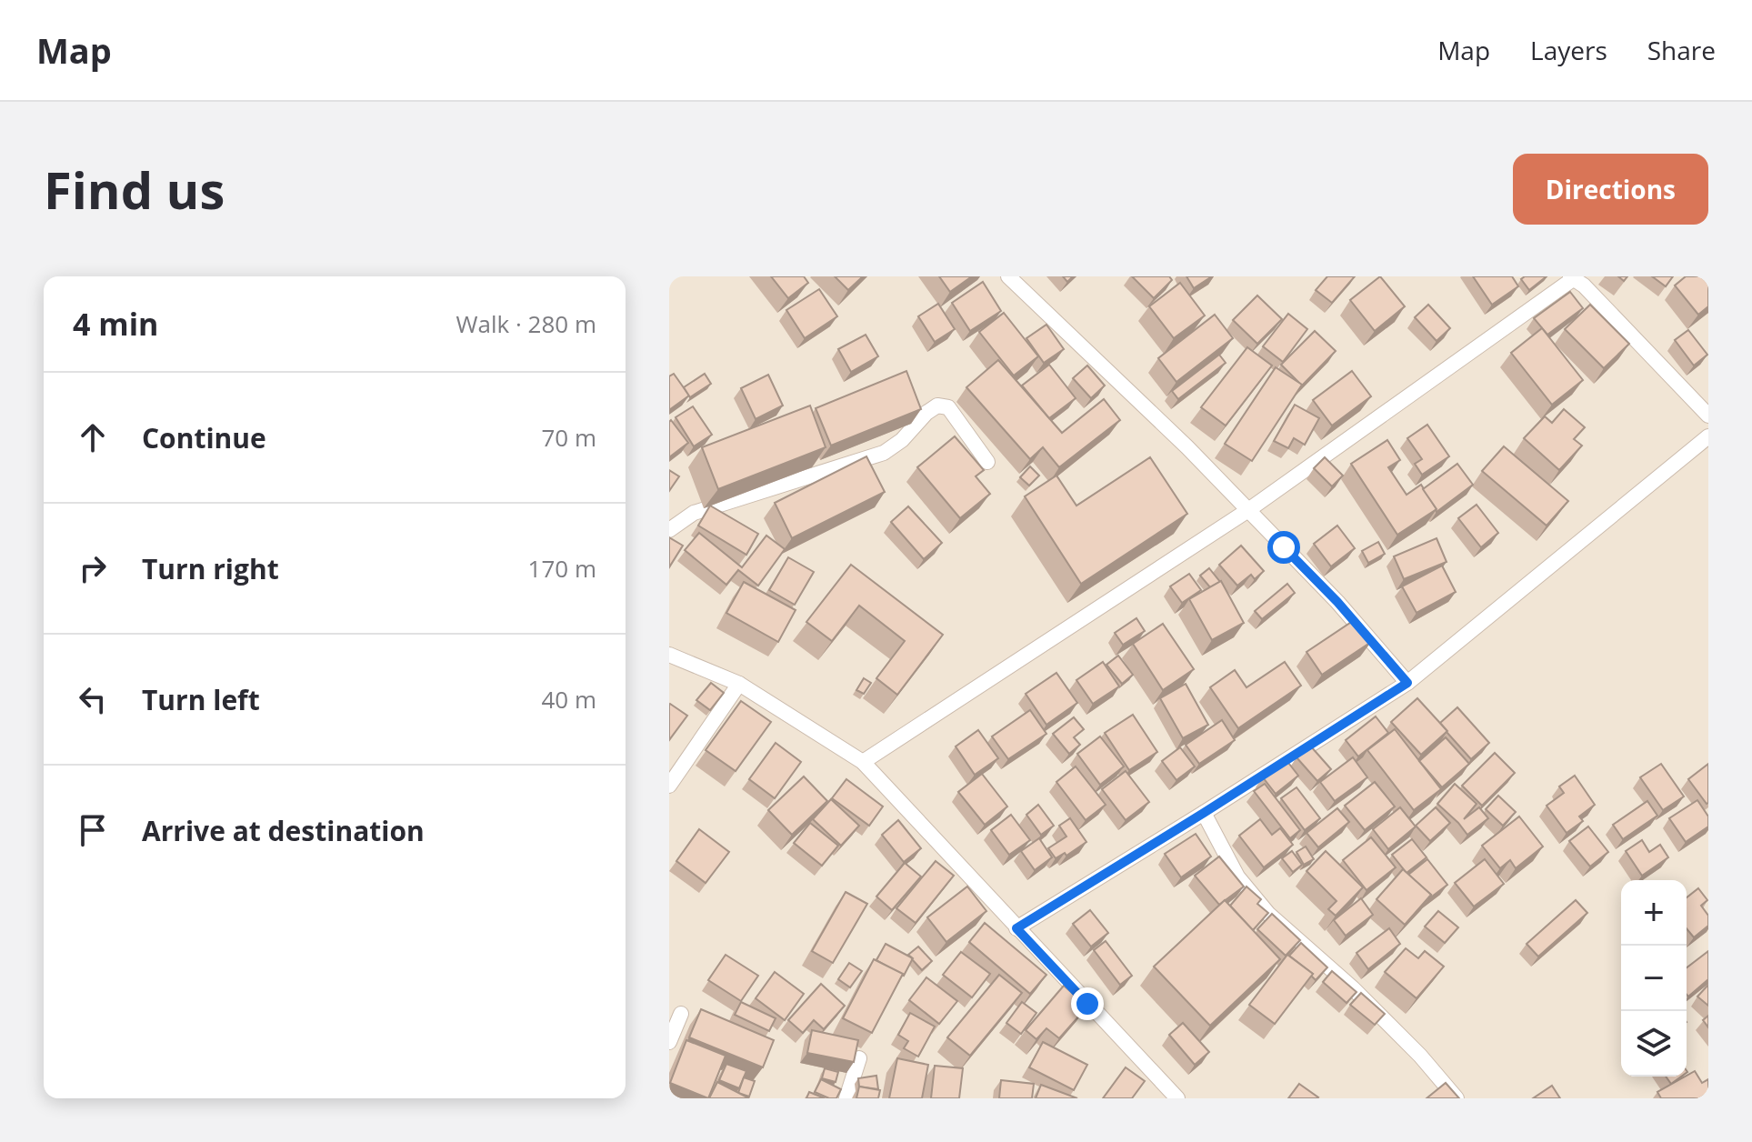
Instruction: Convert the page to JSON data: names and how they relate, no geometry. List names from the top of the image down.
{
  "page": {
    "header": "Map",
    "nav": ["Map", "Layers", "Share"],
    "buttons": "Directions",
    "title": "Find us",
    "heading": ["4 min", "Walk · 280 m"],
    "list": [
      ["Continue", "70 m"],
      ["Turn right", "170 m"],
      ["Turn left", "40 m"],
      "Arrive at destination"
    ],
    "map_buttons": ["+", "−"]
  }
}
